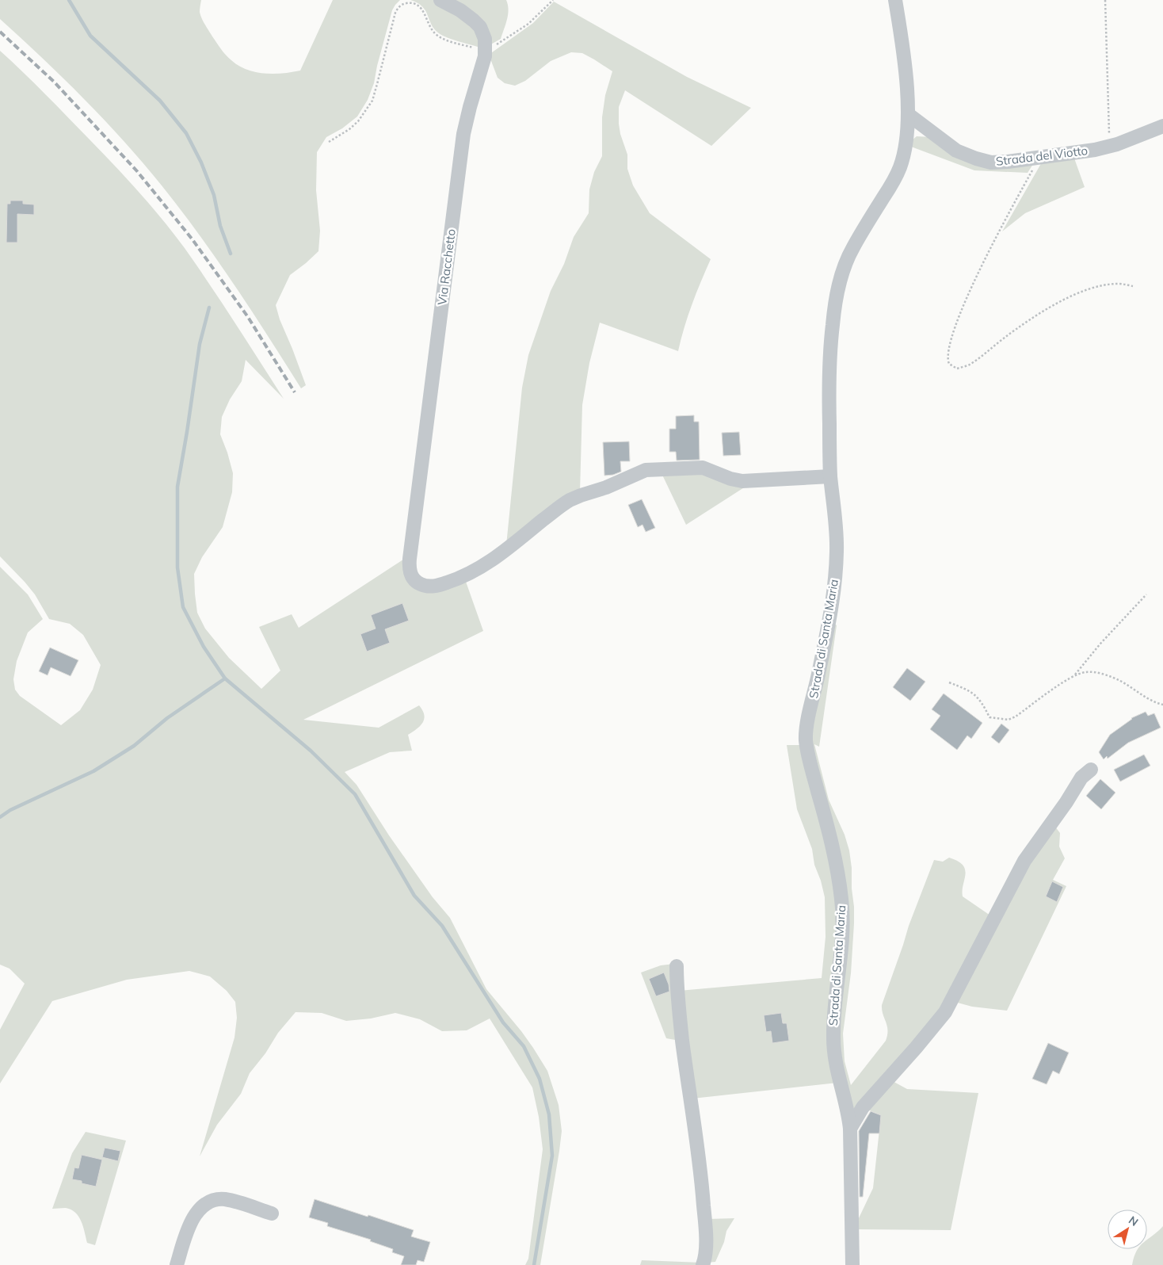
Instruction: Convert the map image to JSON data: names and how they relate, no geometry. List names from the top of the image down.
{
  "streets": {
    "street": ["Strada del Viotto", "Via Racchetto", "Strada di Santa Maria"]
  },
  "crossings": [
    ["Strada del Viotto", "Strada di Santa Maria"],
    ["Via Racchetto", "Strada di Santa Maria"]
  ],
  "north": "top right"
}
